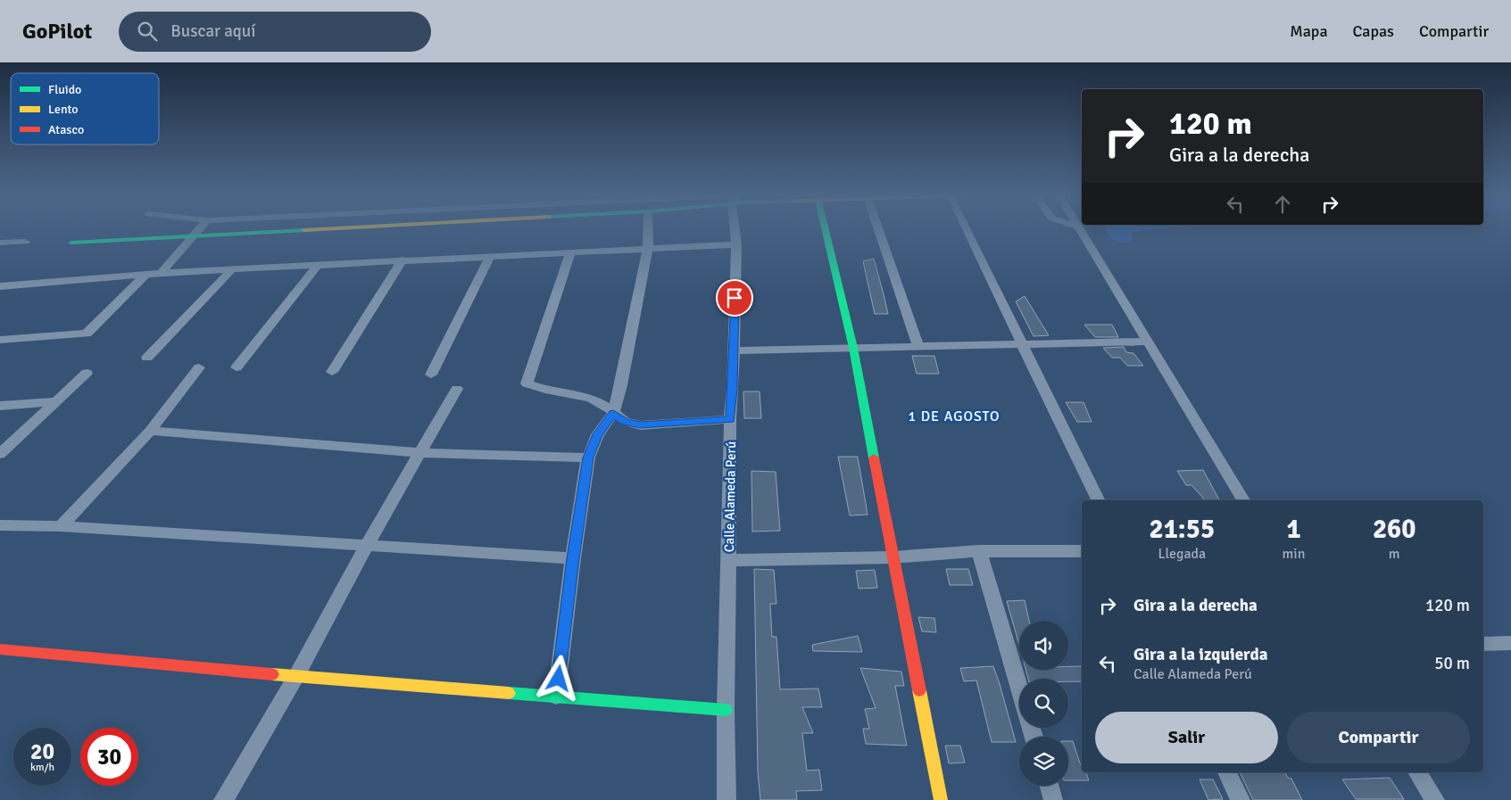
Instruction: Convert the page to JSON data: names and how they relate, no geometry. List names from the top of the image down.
{
  "streets": {
    "street": ["Calle Alameda Perú"]
  },
  "districts": ["1 DE AGOSTO"],
  "legend": ["Fluido", "Lento", "Atasco"],
  "page": {
    "header": "GoPilot",
    "search": "Buscar aquí",
    "nav": ["Mapa", "Capas", "Compartir"],
    "turn": ["120 m", "Gira a la derecha"],
    "eta": [
      "21:55",
      "Llegada",
      "1",
      "min",
      "260",
      "m"
    ],
    "list": [
      {
        "name": "Gira a la derecha",
        "value": "120 m"
      },
      {
        "name": "Gira a la izquierda",
        "note": "Calle Alameda Perú",
        "value": "50 m"
      }
    ],
    "buttons": ["Salir", "Compartir"],
    "speed": "20 km/h",
    "limit": "30"
  }
}
